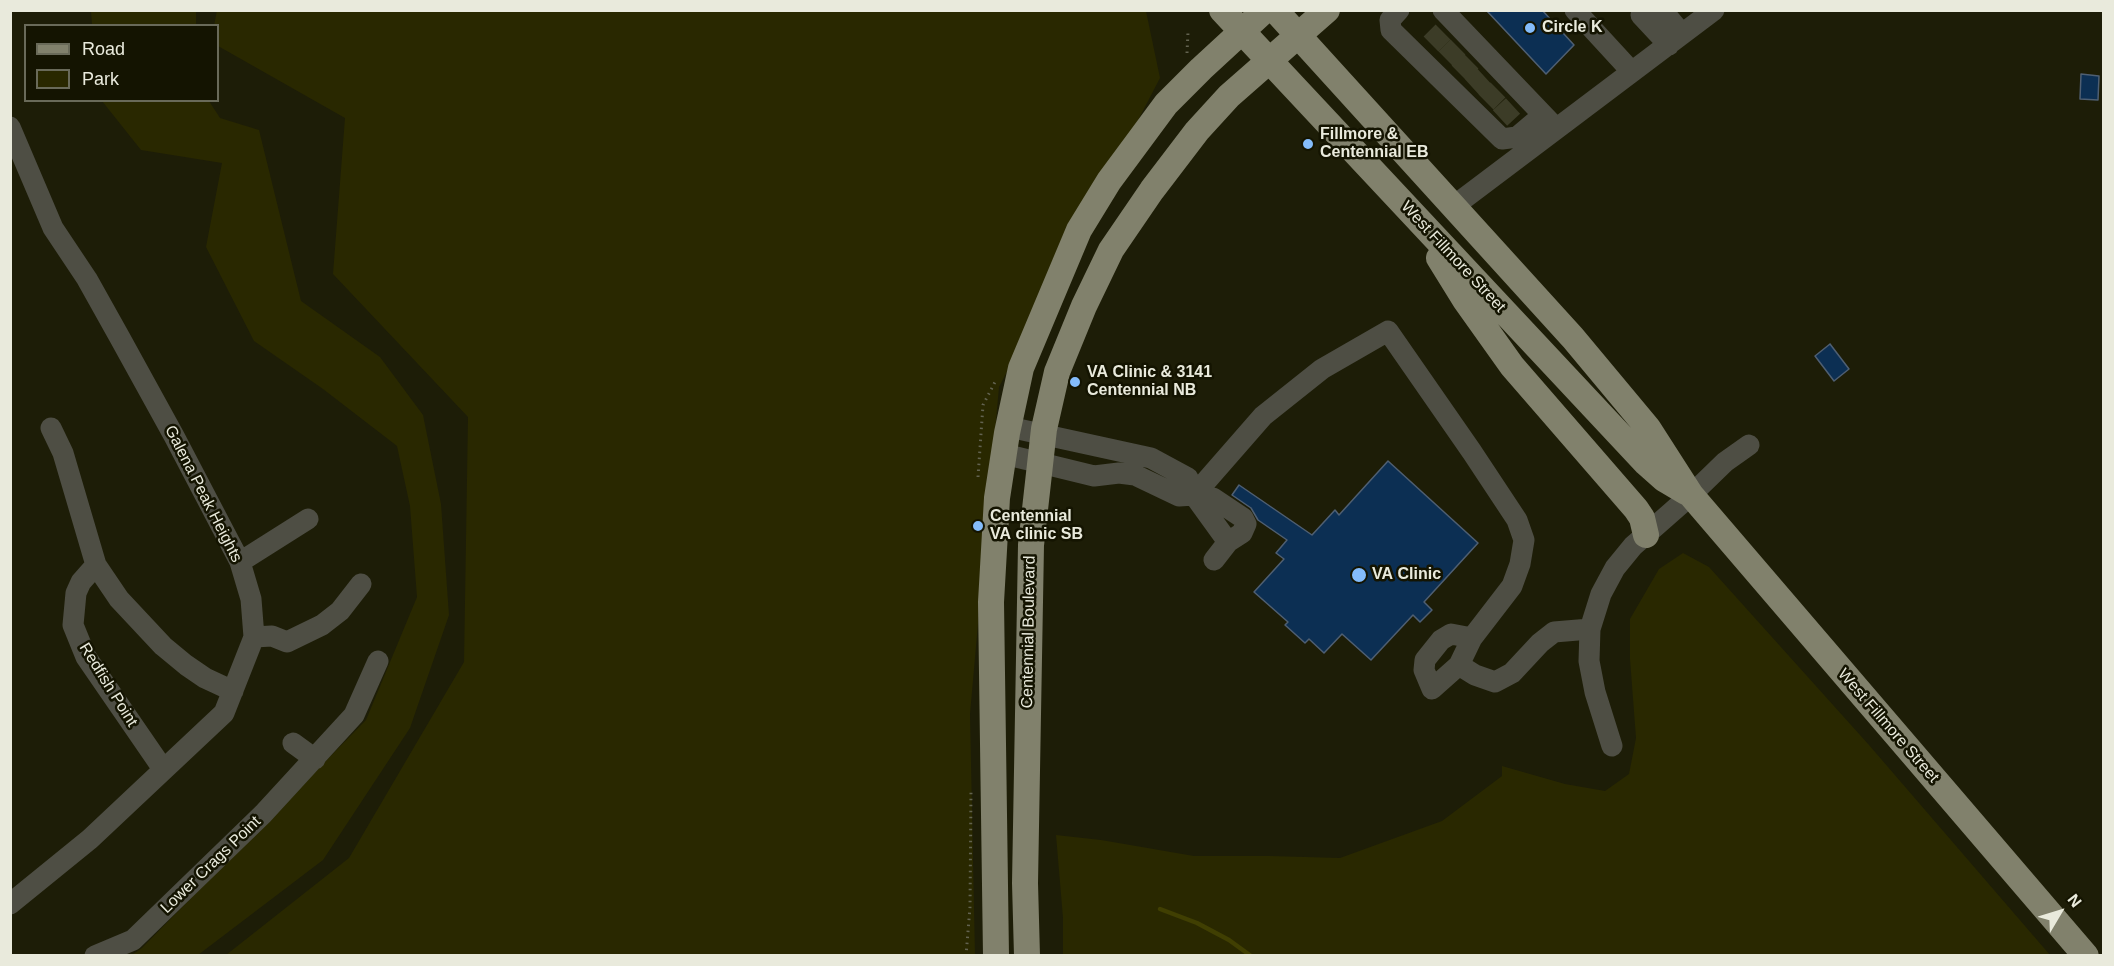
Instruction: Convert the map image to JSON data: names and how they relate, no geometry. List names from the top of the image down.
{
  "streets": {
    "main road": ["West Fillmore Street", "Centennial Boulevard"],
    "street": ["Galena Peak Heights", "Redfish Point", "Lower Crags Point"]
  },
  "crossings": [
    ["West Fillmore Street", "Centennial Boulevard"],
    ["Galena Peak Heights", "Redfish Point"]
  ],
  "places": [
    "Circle K",
    "Fillmore & Centennial EB",
    "VA Clinic & 3141 Centennial NB",
    "Centennial VA clinic SB",
    "VA Clinic"
  ],
  "legend": ["Road", "Park"],
  "north": "top right"
}
